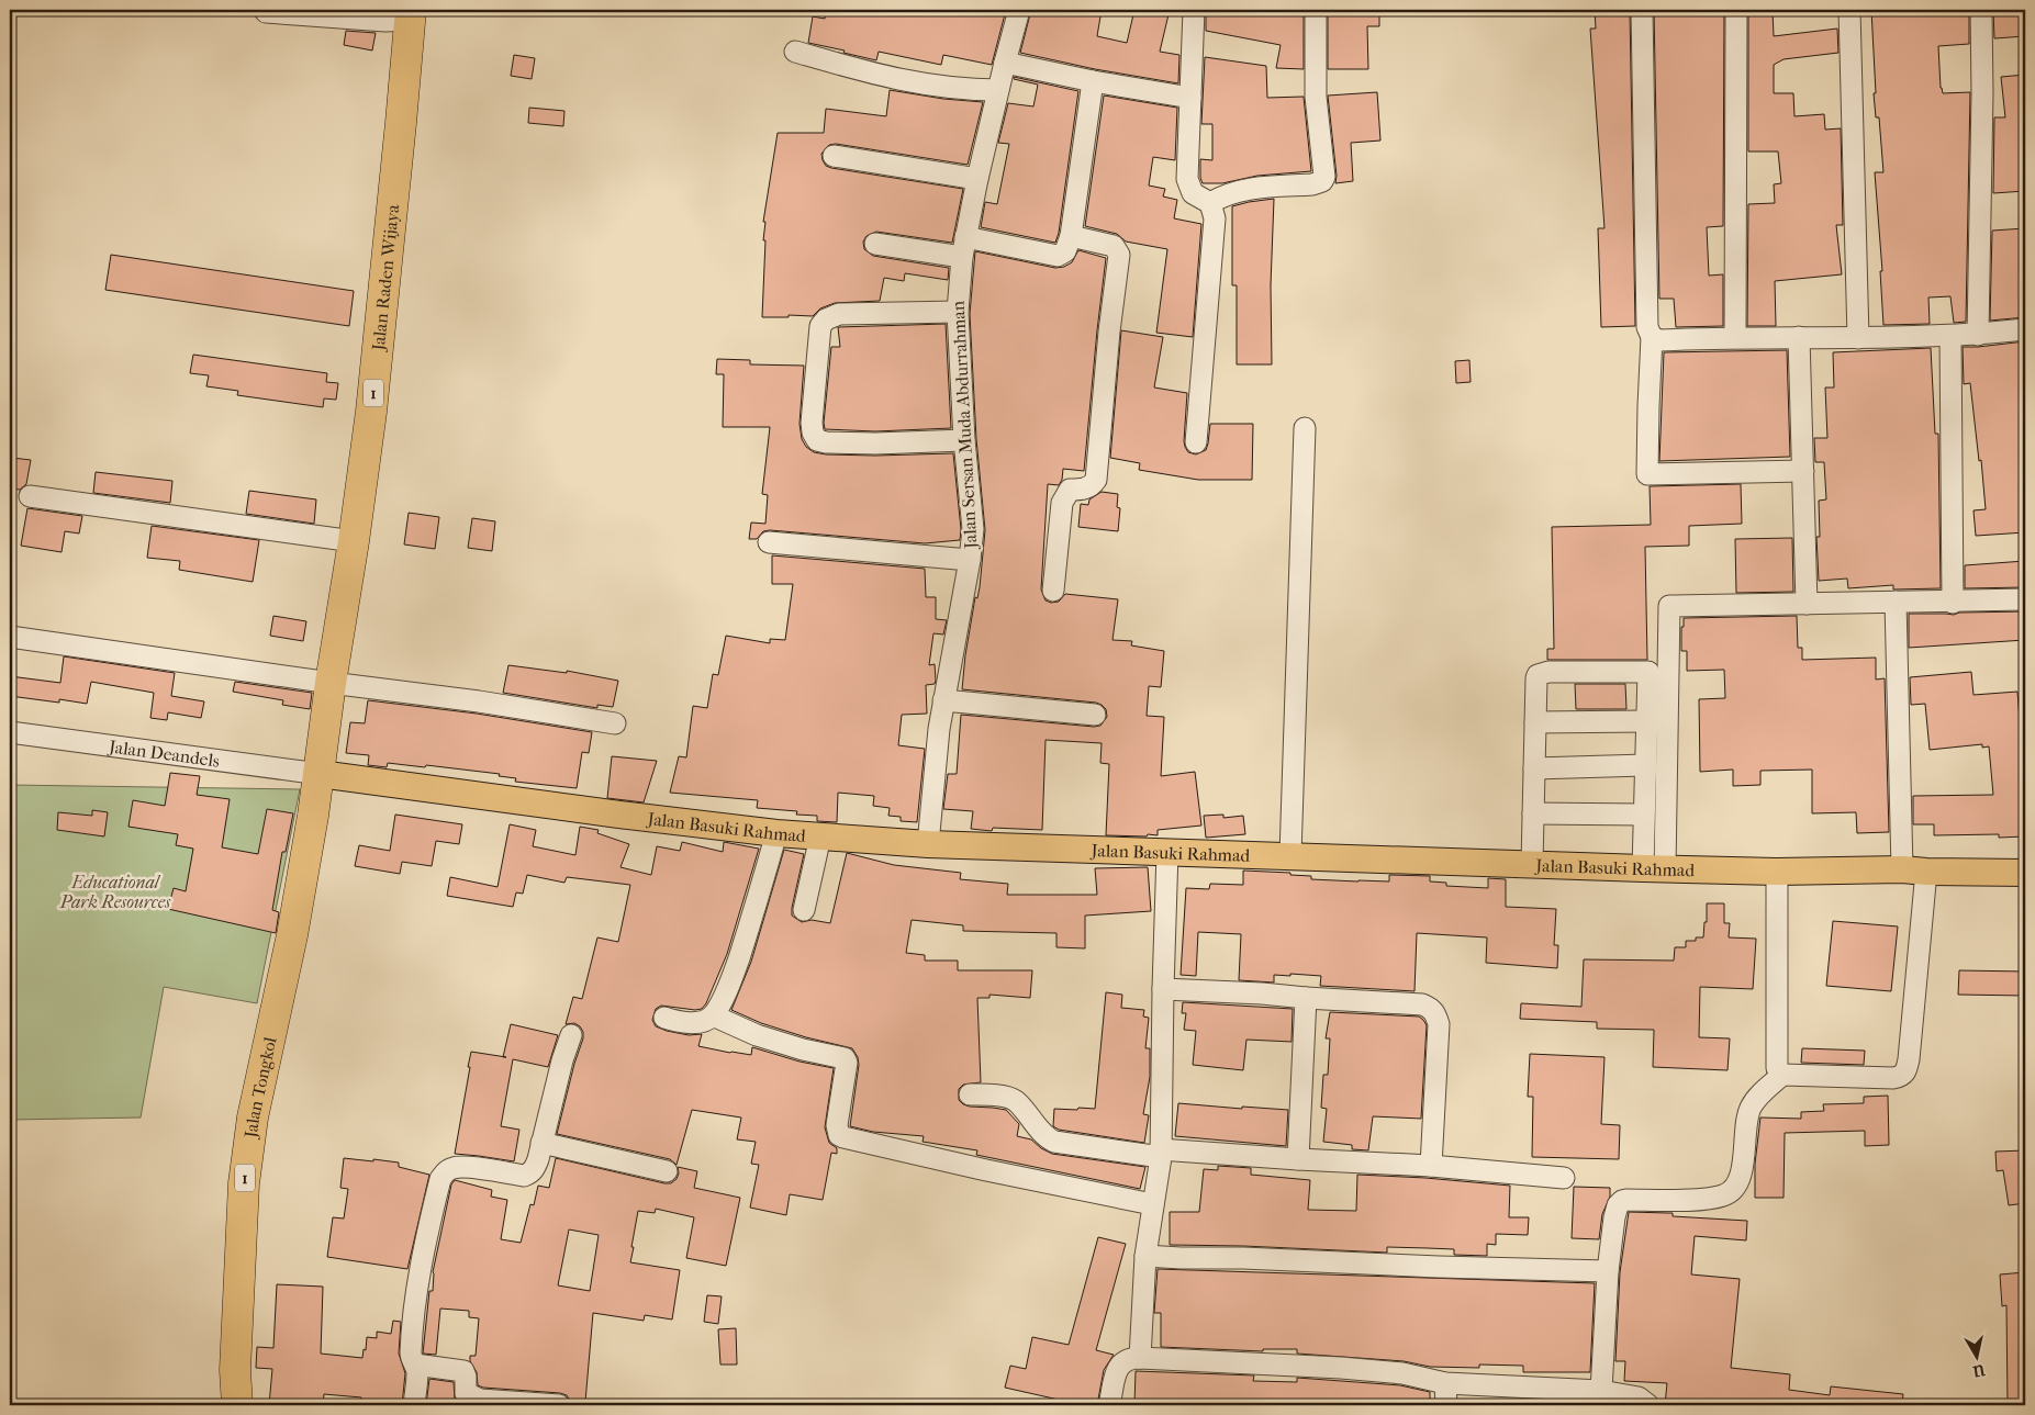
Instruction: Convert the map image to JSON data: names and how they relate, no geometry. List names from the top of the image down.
{
  "streets": {
    "highway": ["Jalan Raden Wijaya", "1", "Jalan Tongkol"],
    "main road": ["Jalan Basuki Rahmad"],
    "street": ["Jalan Sersan Muda Abdurrahman", "Jalan Deandels"]
  },
  "crossings": [
    ["Jalan Raden Wijaya", "Jalan Deandels"],
    ["Jalan Raden Wijaya", "Jalan Basuki Rahmad"],
    ["Jalan Raden Wijaya", "Jalan Tongkol"],
    ["Jalan Sersan Muda Abdurrahman", "Jalan Basuki Rahmad"],
    ["Jalan Deandels", "Jalan Basuki Rahmad"],
    ["Jalan Deandels", "Jalan Tongkol"],
    ["Jalan Basuki Rahmad", "Jalan Tongkol"]
  ],
  "parks": ["Educational Park Resources"],
  "north": "bottom"
}
